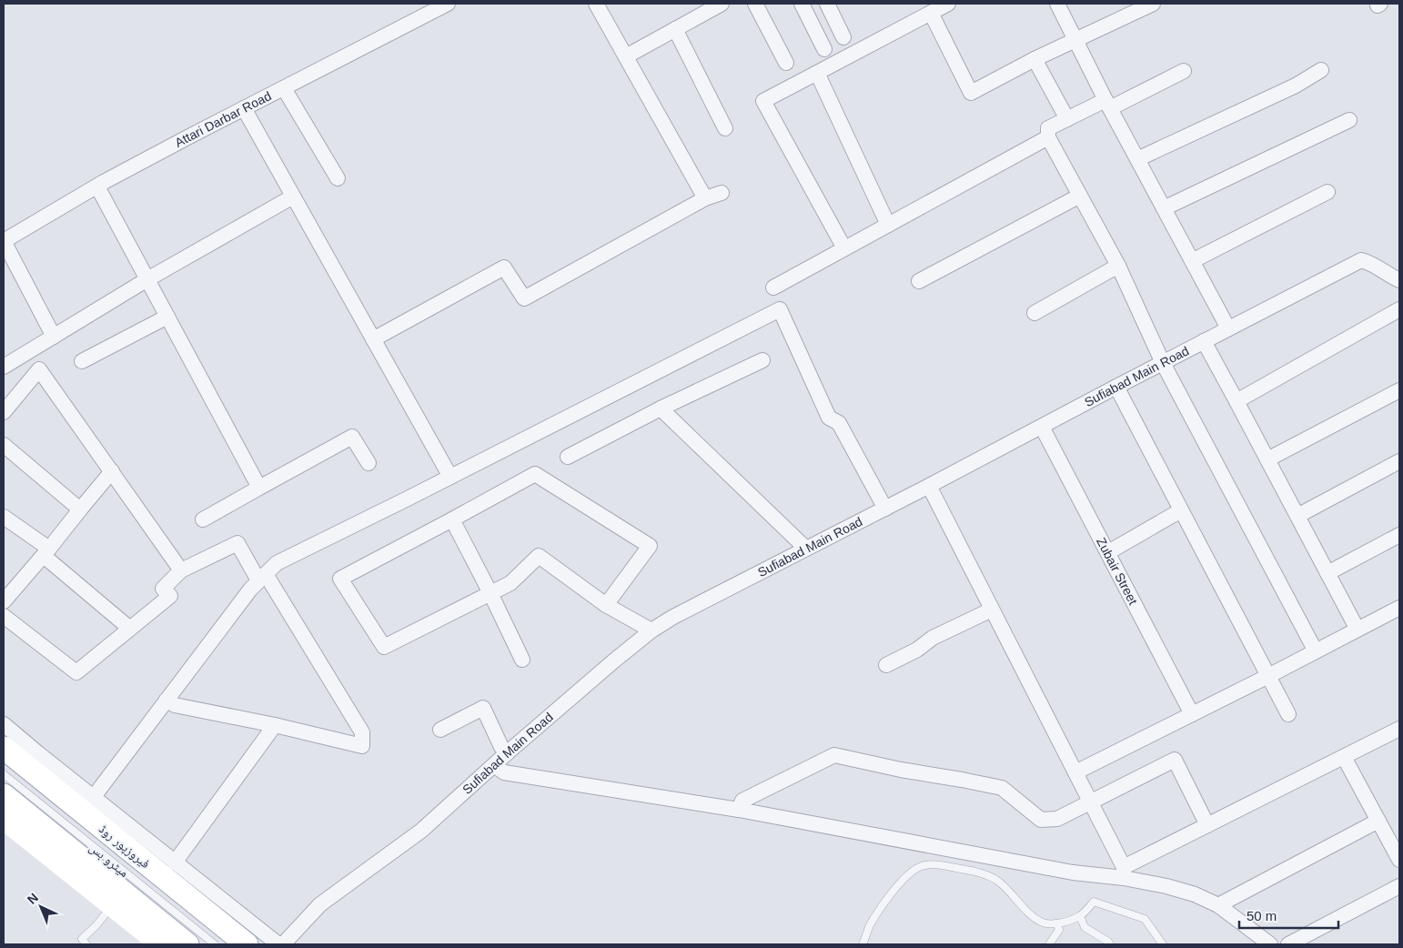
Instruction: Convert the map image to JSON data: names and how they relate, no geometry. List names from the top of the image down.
{
  "streets": {
    "main road": ["فیروزپور روڈ"],
    "street": ["Attari Darbar Road", "Sufiabad Main Road", "Zubair Street"],
    "lane": ["میٹرو بس"]
  },
  "crossings": [
    ["Sufiabad Main Road", "Zubair Street"]
  ],
  "scale_bar": "50 m",
  "north": "top left"
}
